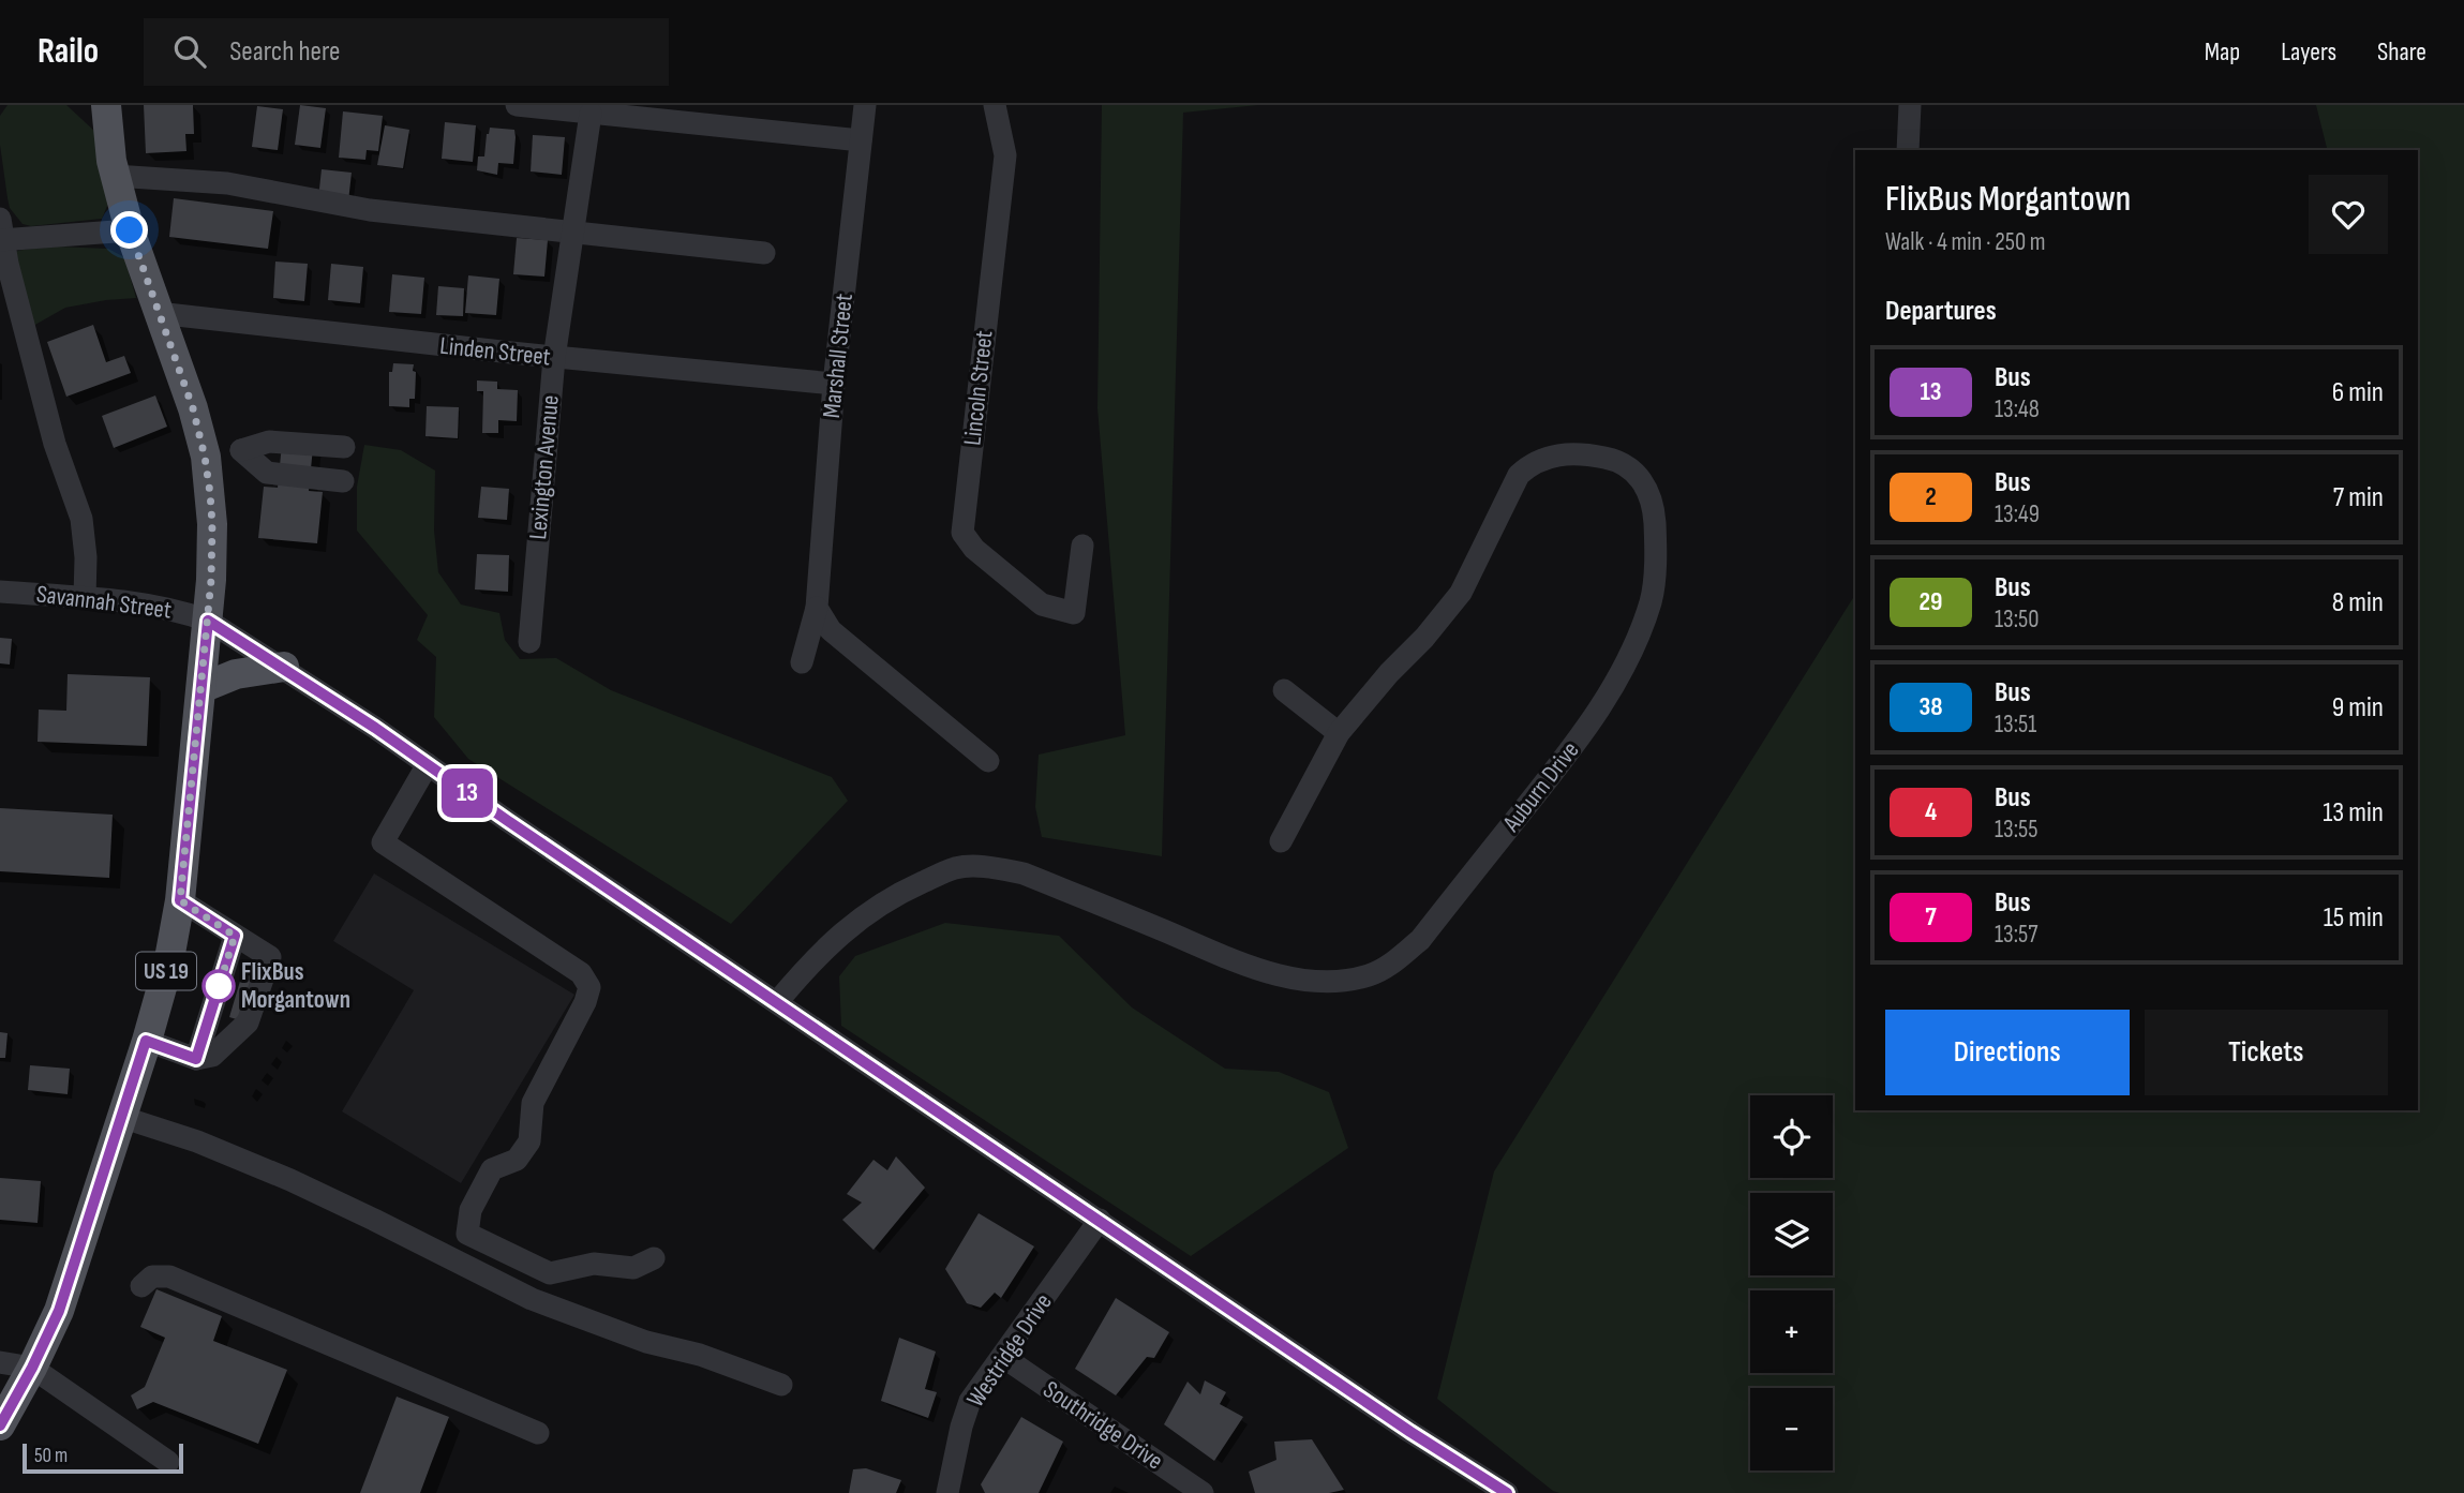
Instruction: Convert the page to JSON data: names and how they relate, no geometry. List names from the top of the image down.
{
  "streets": {
    "main road": ["US 19"],
    "street": [
      "Linden Street",
      "Marshall Street",
      "Lincoln Street",
      "Lexington Avenue",
      "Savannah Street",
      "Auburn Drive",
      "Westridge Drive",
      "Southridge Drive"
    ]
  },
  "crossings": [
    ["Linden Street", "Marshall Street"],
    ["Linden Street", "Lexington Avenue"],
    ["Linden Street", "US 19"],
    ["Savannah Street", "Auburn Drive"],
    ["Savannah Street", "US 19"],
    ["Savannah Street", "Westridge Drive"],
    ["Westridge Drive", "Southridge Drive"]
  ],
  "places": ["FlixBus Morgantown"],
  "lines": ["bus line 13"],
  "scale_bar": "50 m",
  "page": {
    "header": "Railo",
    "search": "Search here",
    "nav": ["Map", "Layers", "Share"],
    "on_map": "13",
    "heading": [
      ["FlixBus Morgantown", "Walk · 4 min · 250 m"],
      "Departures"
    ],
    "list": [
      {
        "mark": "13",
        "name": "Bus",
        "note": "13:48",
        "value": "6 min"
      },
      {
        "mark": "2",
        "name": "Bus",
        "note": "13:49",
        "value": "7 min"
      },
      {
        "mark": "29",
        "name": "Bus",
        "note": "13:50",
        "value": "8 min"
      },
      {
        "mark": "38",
        "name": "Bus",
        "note": "13:51",
        "value": "9 min"
      },
      {
        "mark": "4",
        "name": "Bus",
        "note": "13:55",
        "value": "13 min"
      },
      {
        "mark": "7",
        "name": "Bus",
        "note": "13:57",
        "value": "15 min"
      }
    ],
    "buttons": ["Directions", "Tickets"],
    "map_buttons": ["+", "−"],
    "scale": "50 m"
  }
}
